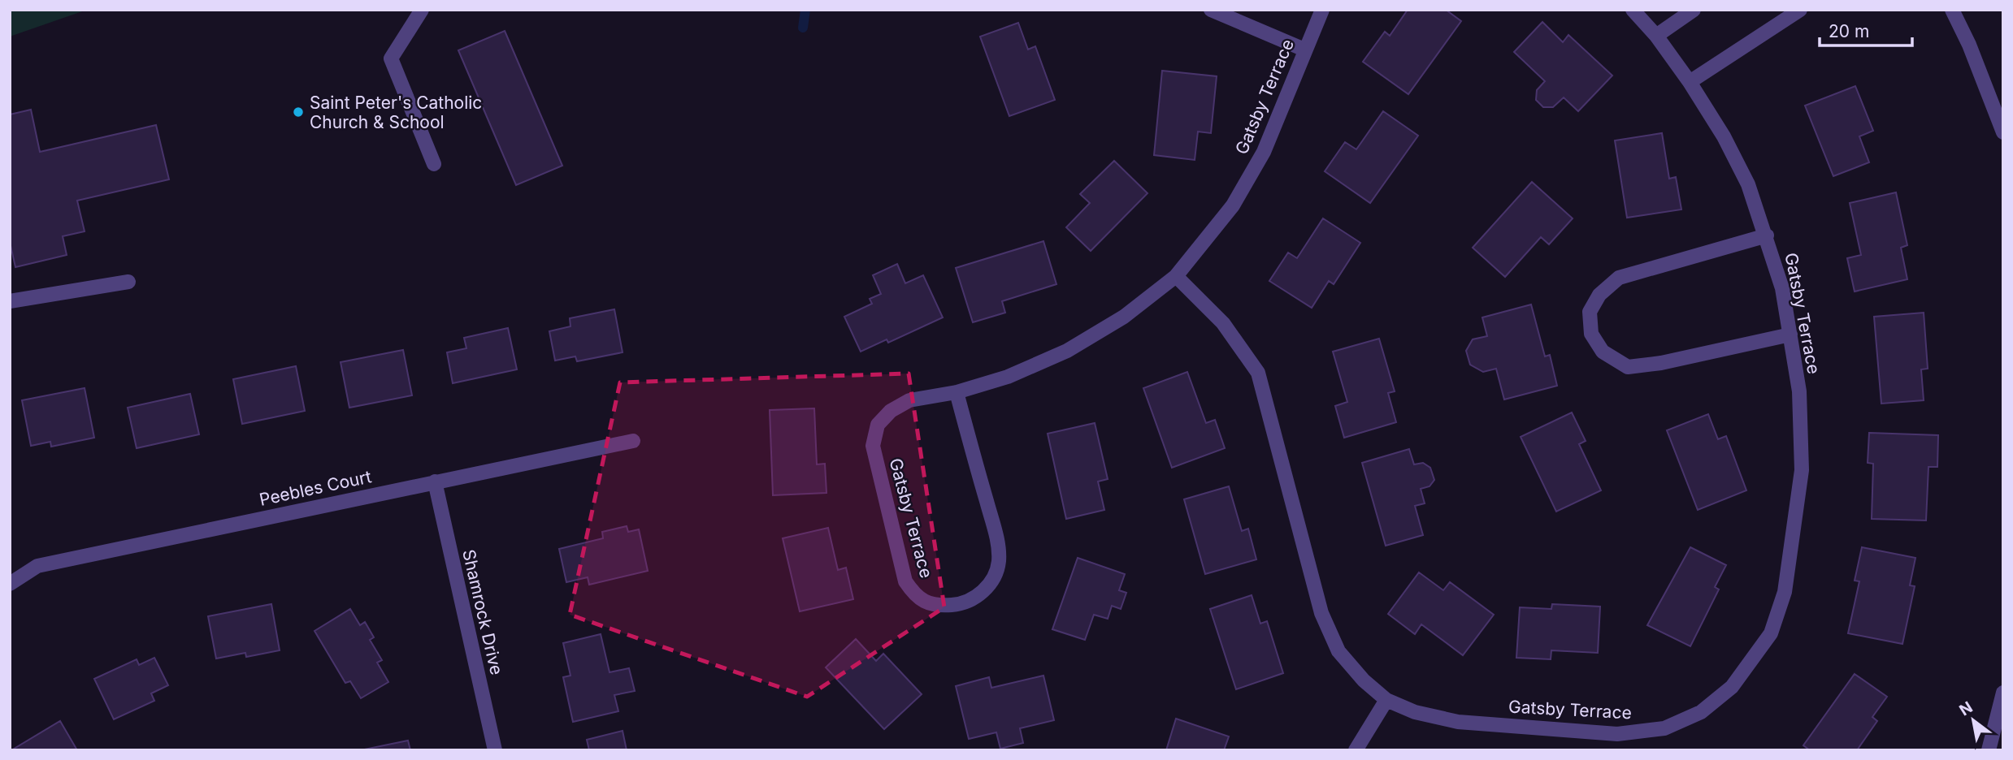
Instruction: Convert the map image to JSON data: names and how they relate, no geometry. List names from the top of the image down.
{
  "streets": {
    "street": ["Gatsby Terrace", "Peebles Court", "Shamrock Drive"]
  },
  "crossings": [
    ["Peebles Court", "Shamrock Drive"]
  ],
  "places": ["Saint Peter's Catholic Church & School"],
  "scale_bar": "20 m",
  "north": "top left"
}
